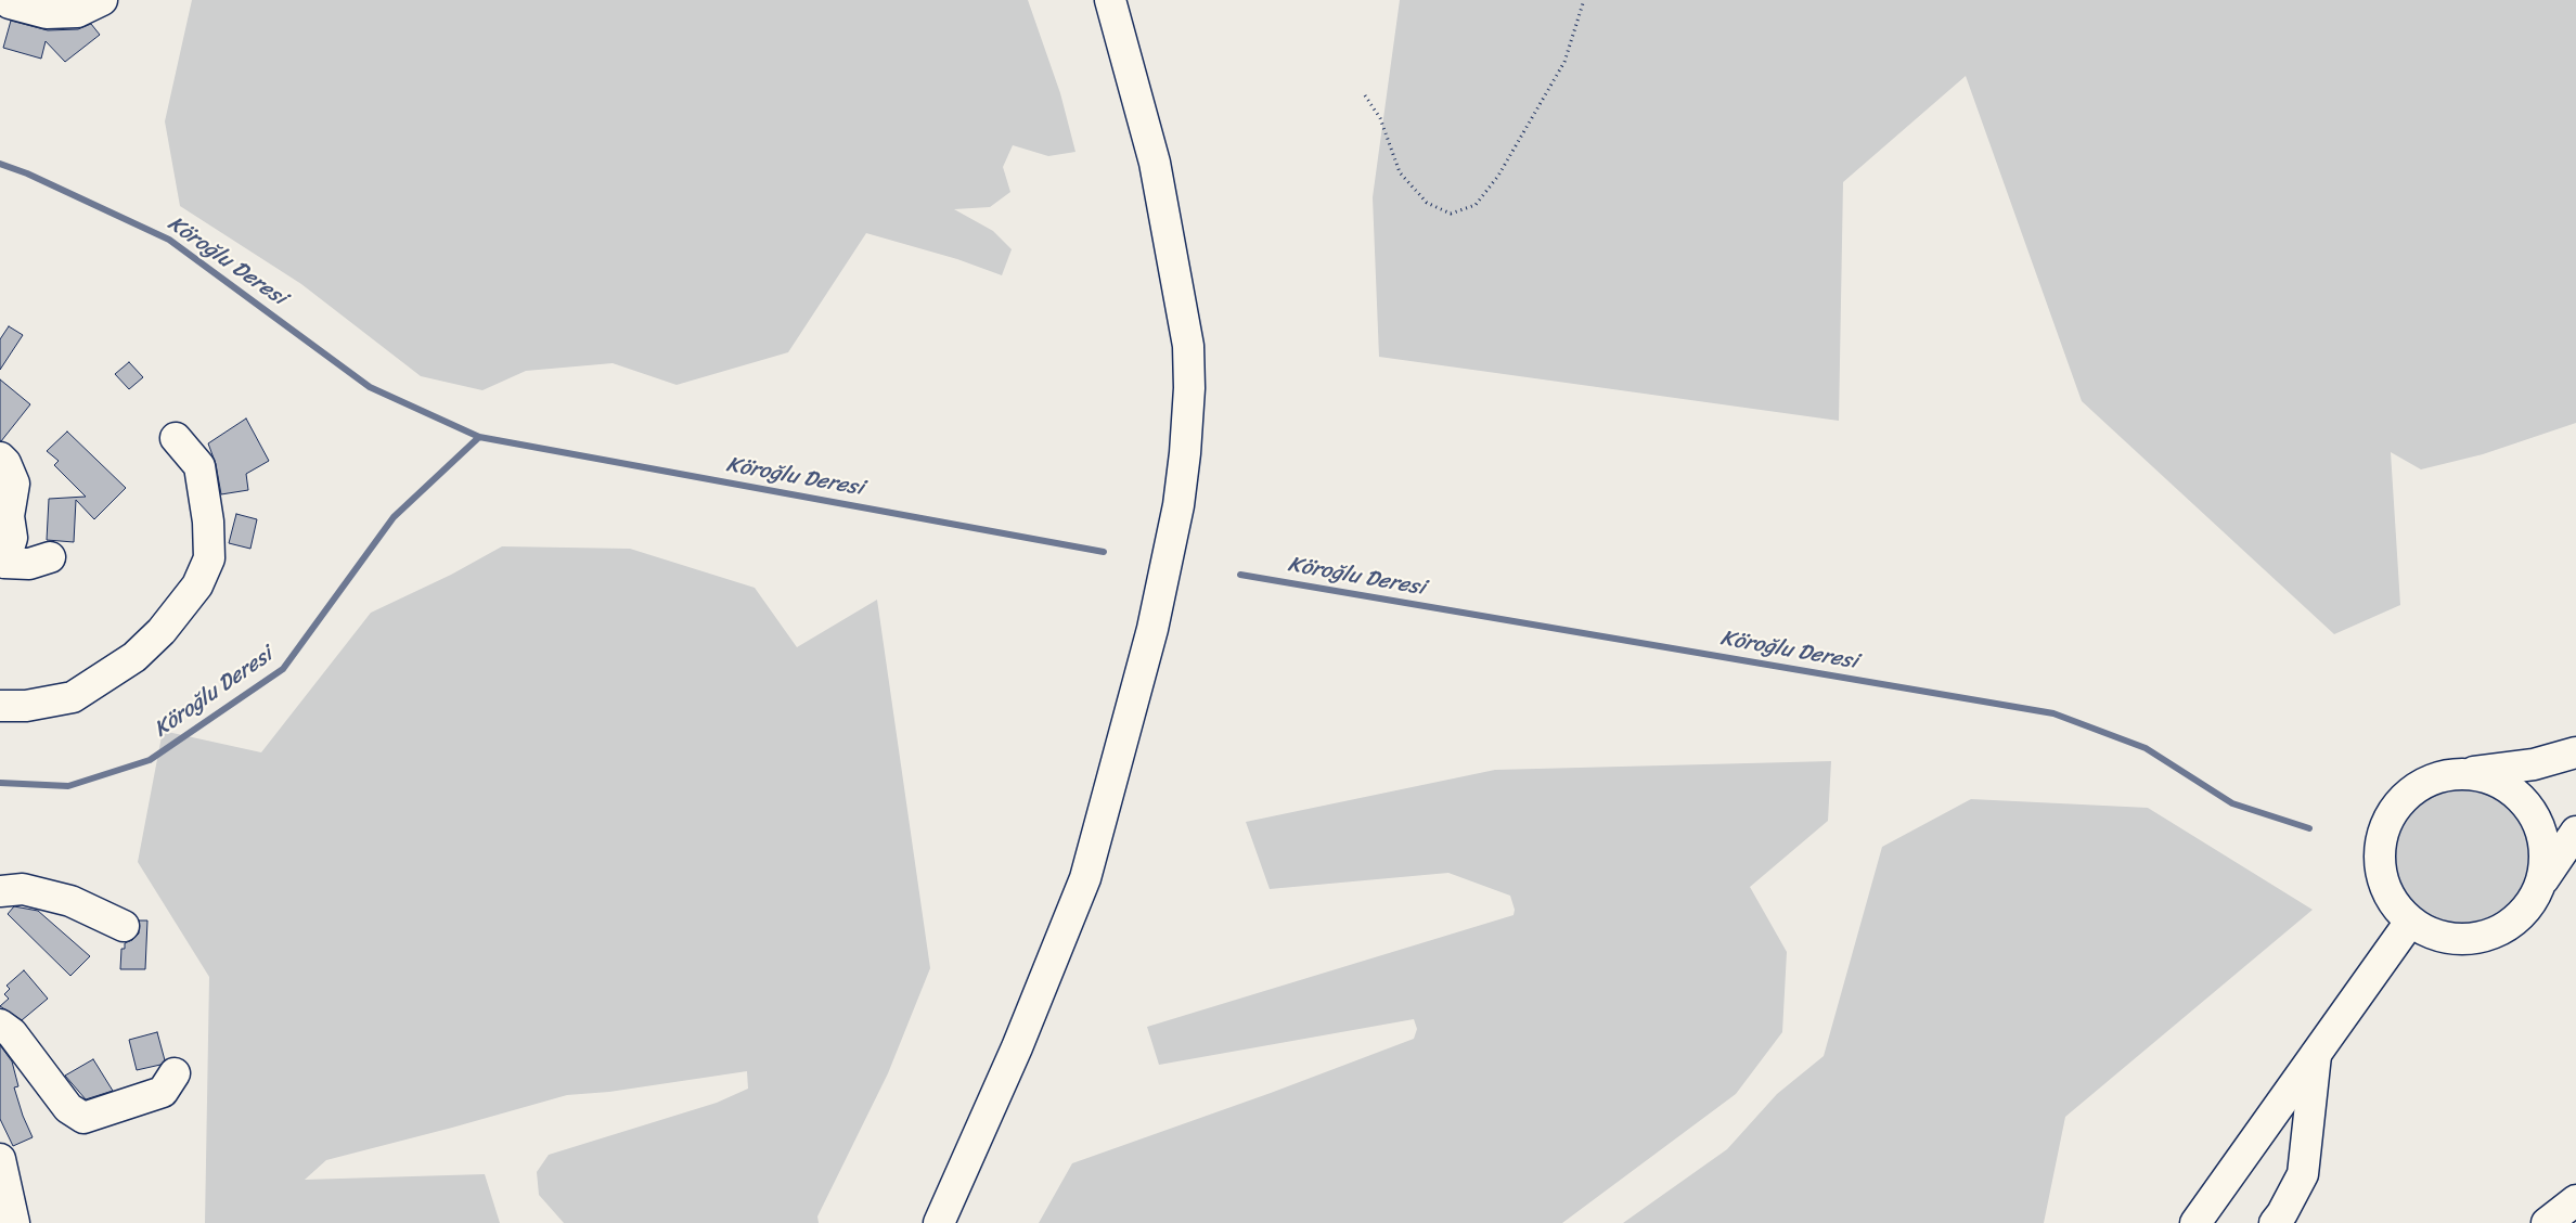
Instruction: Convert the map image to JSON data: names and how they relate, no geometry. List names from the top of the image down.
{
  "water": ["Köroğlu Deresi"]
}
